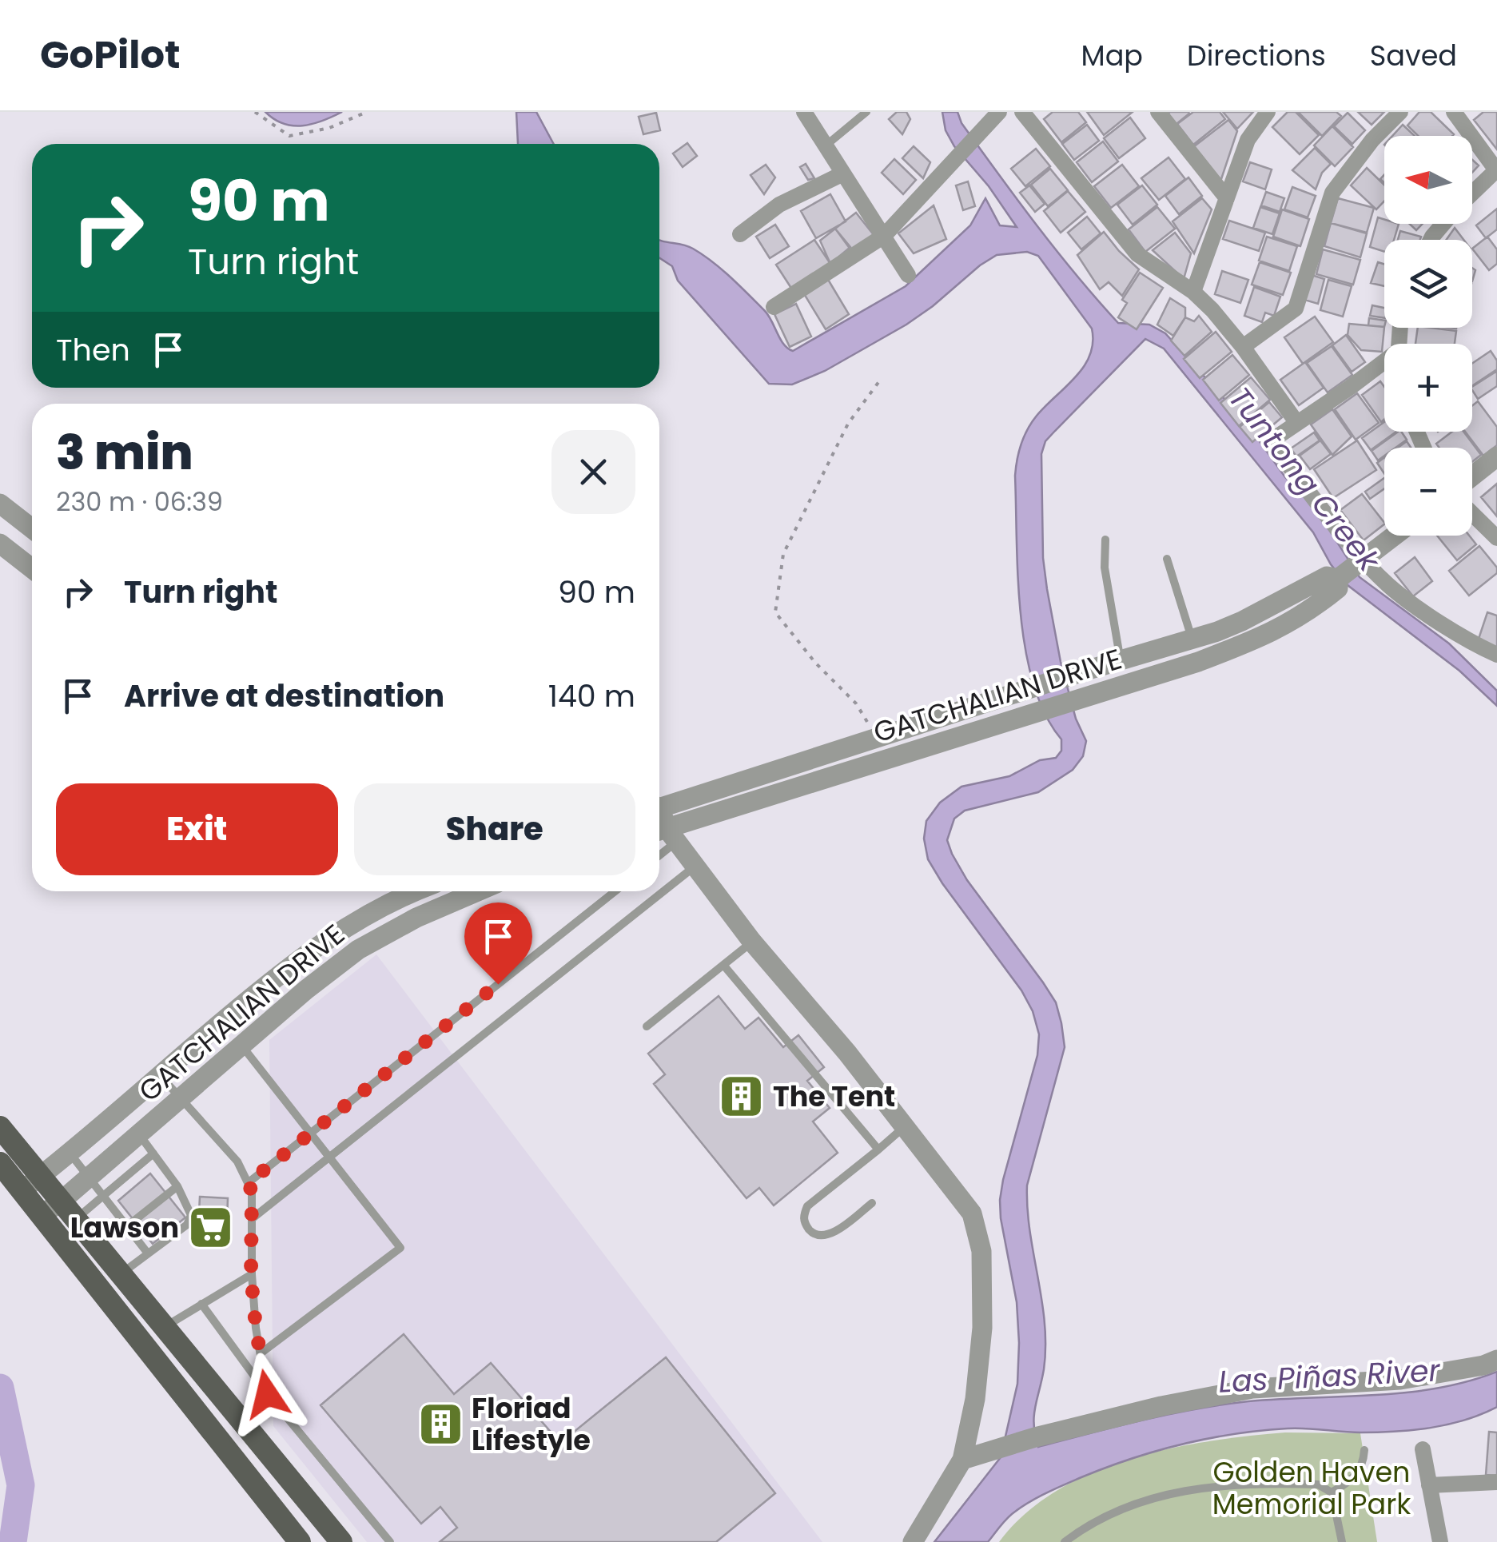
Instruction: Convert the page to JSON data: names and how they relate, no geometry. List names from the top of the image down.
{
  "streets": {
    "street": ["GATCHALIAN DRIVE"]
  },
  "water": ["Tuntong Creek", "Las Piñas River"],
  "parks": ["Golden Haven Memorial Park"],
  "places": {
    "building": ["The Tent", "Floriad Lifestyle"],
    "supermarket": ["Lawson"]
  },
  "north": "left",
  "page": {
    "header": "GoPilot",
    "nav": ["Map", "Directions", "Saved"],
    "map_buttons": ["+", "−"],
    "turn": ["90 m", "Turn right"],
    "then": "Then",
    "heading": ["3 min", "230 m · 06:39"],
    "list": [
      {
        "name": "Turn right",
        "value": "90 m"
      },
      {
        "name": "Arrive at destination",
        "value": "140 m"
      }
    ],
    "buttons": ["Exit", "Share"]
  }
}
